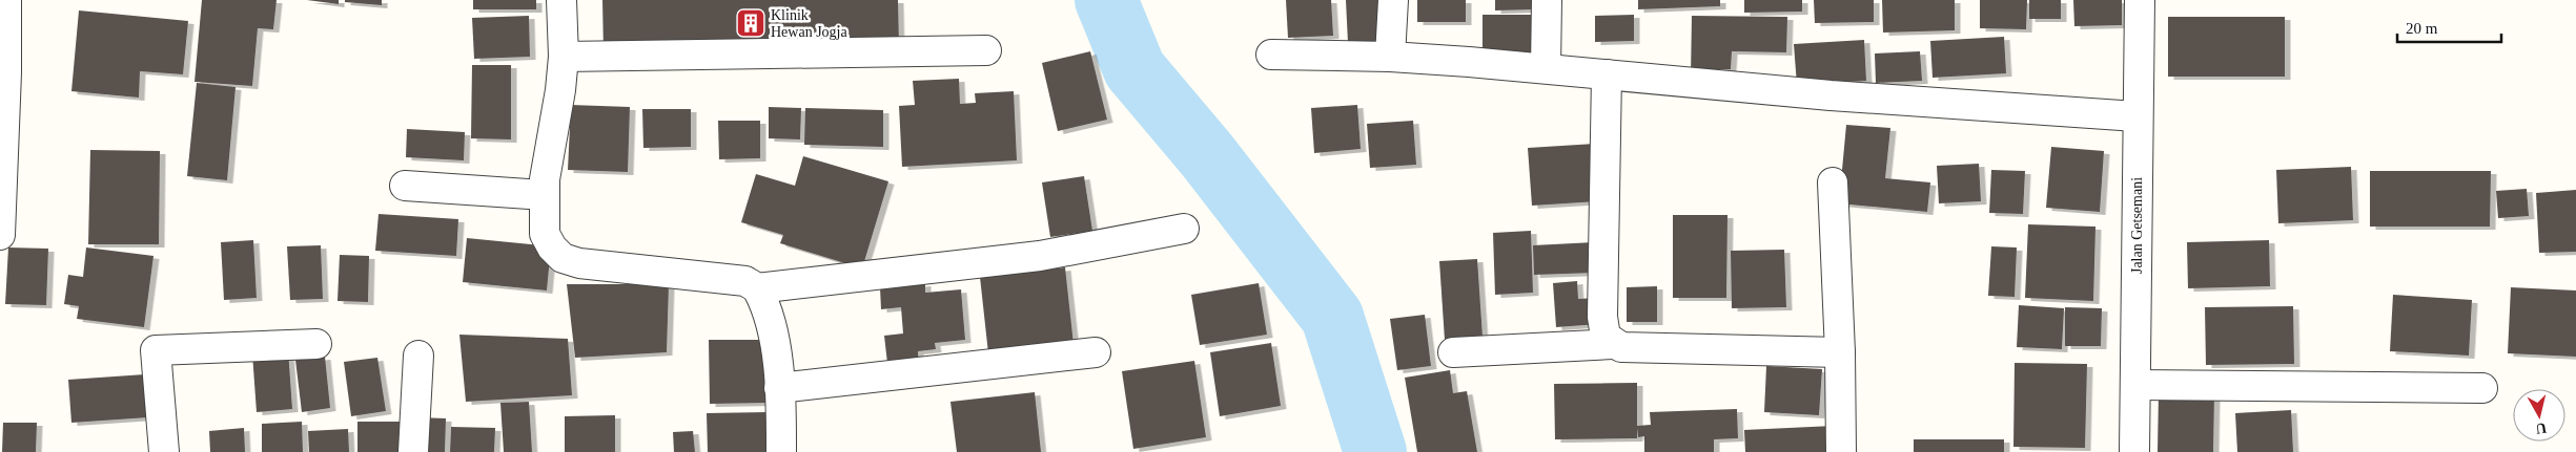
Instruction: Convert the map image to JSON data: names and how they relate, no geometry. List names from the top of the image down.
{
  "streets": {
    "street": ["Jalan Getsemani"]
  },
  "places": {
    "building": ["Klinik Hewan Jogja"]
  },
  "scale_bar": "20 m",
  "north": "bottom"
}
